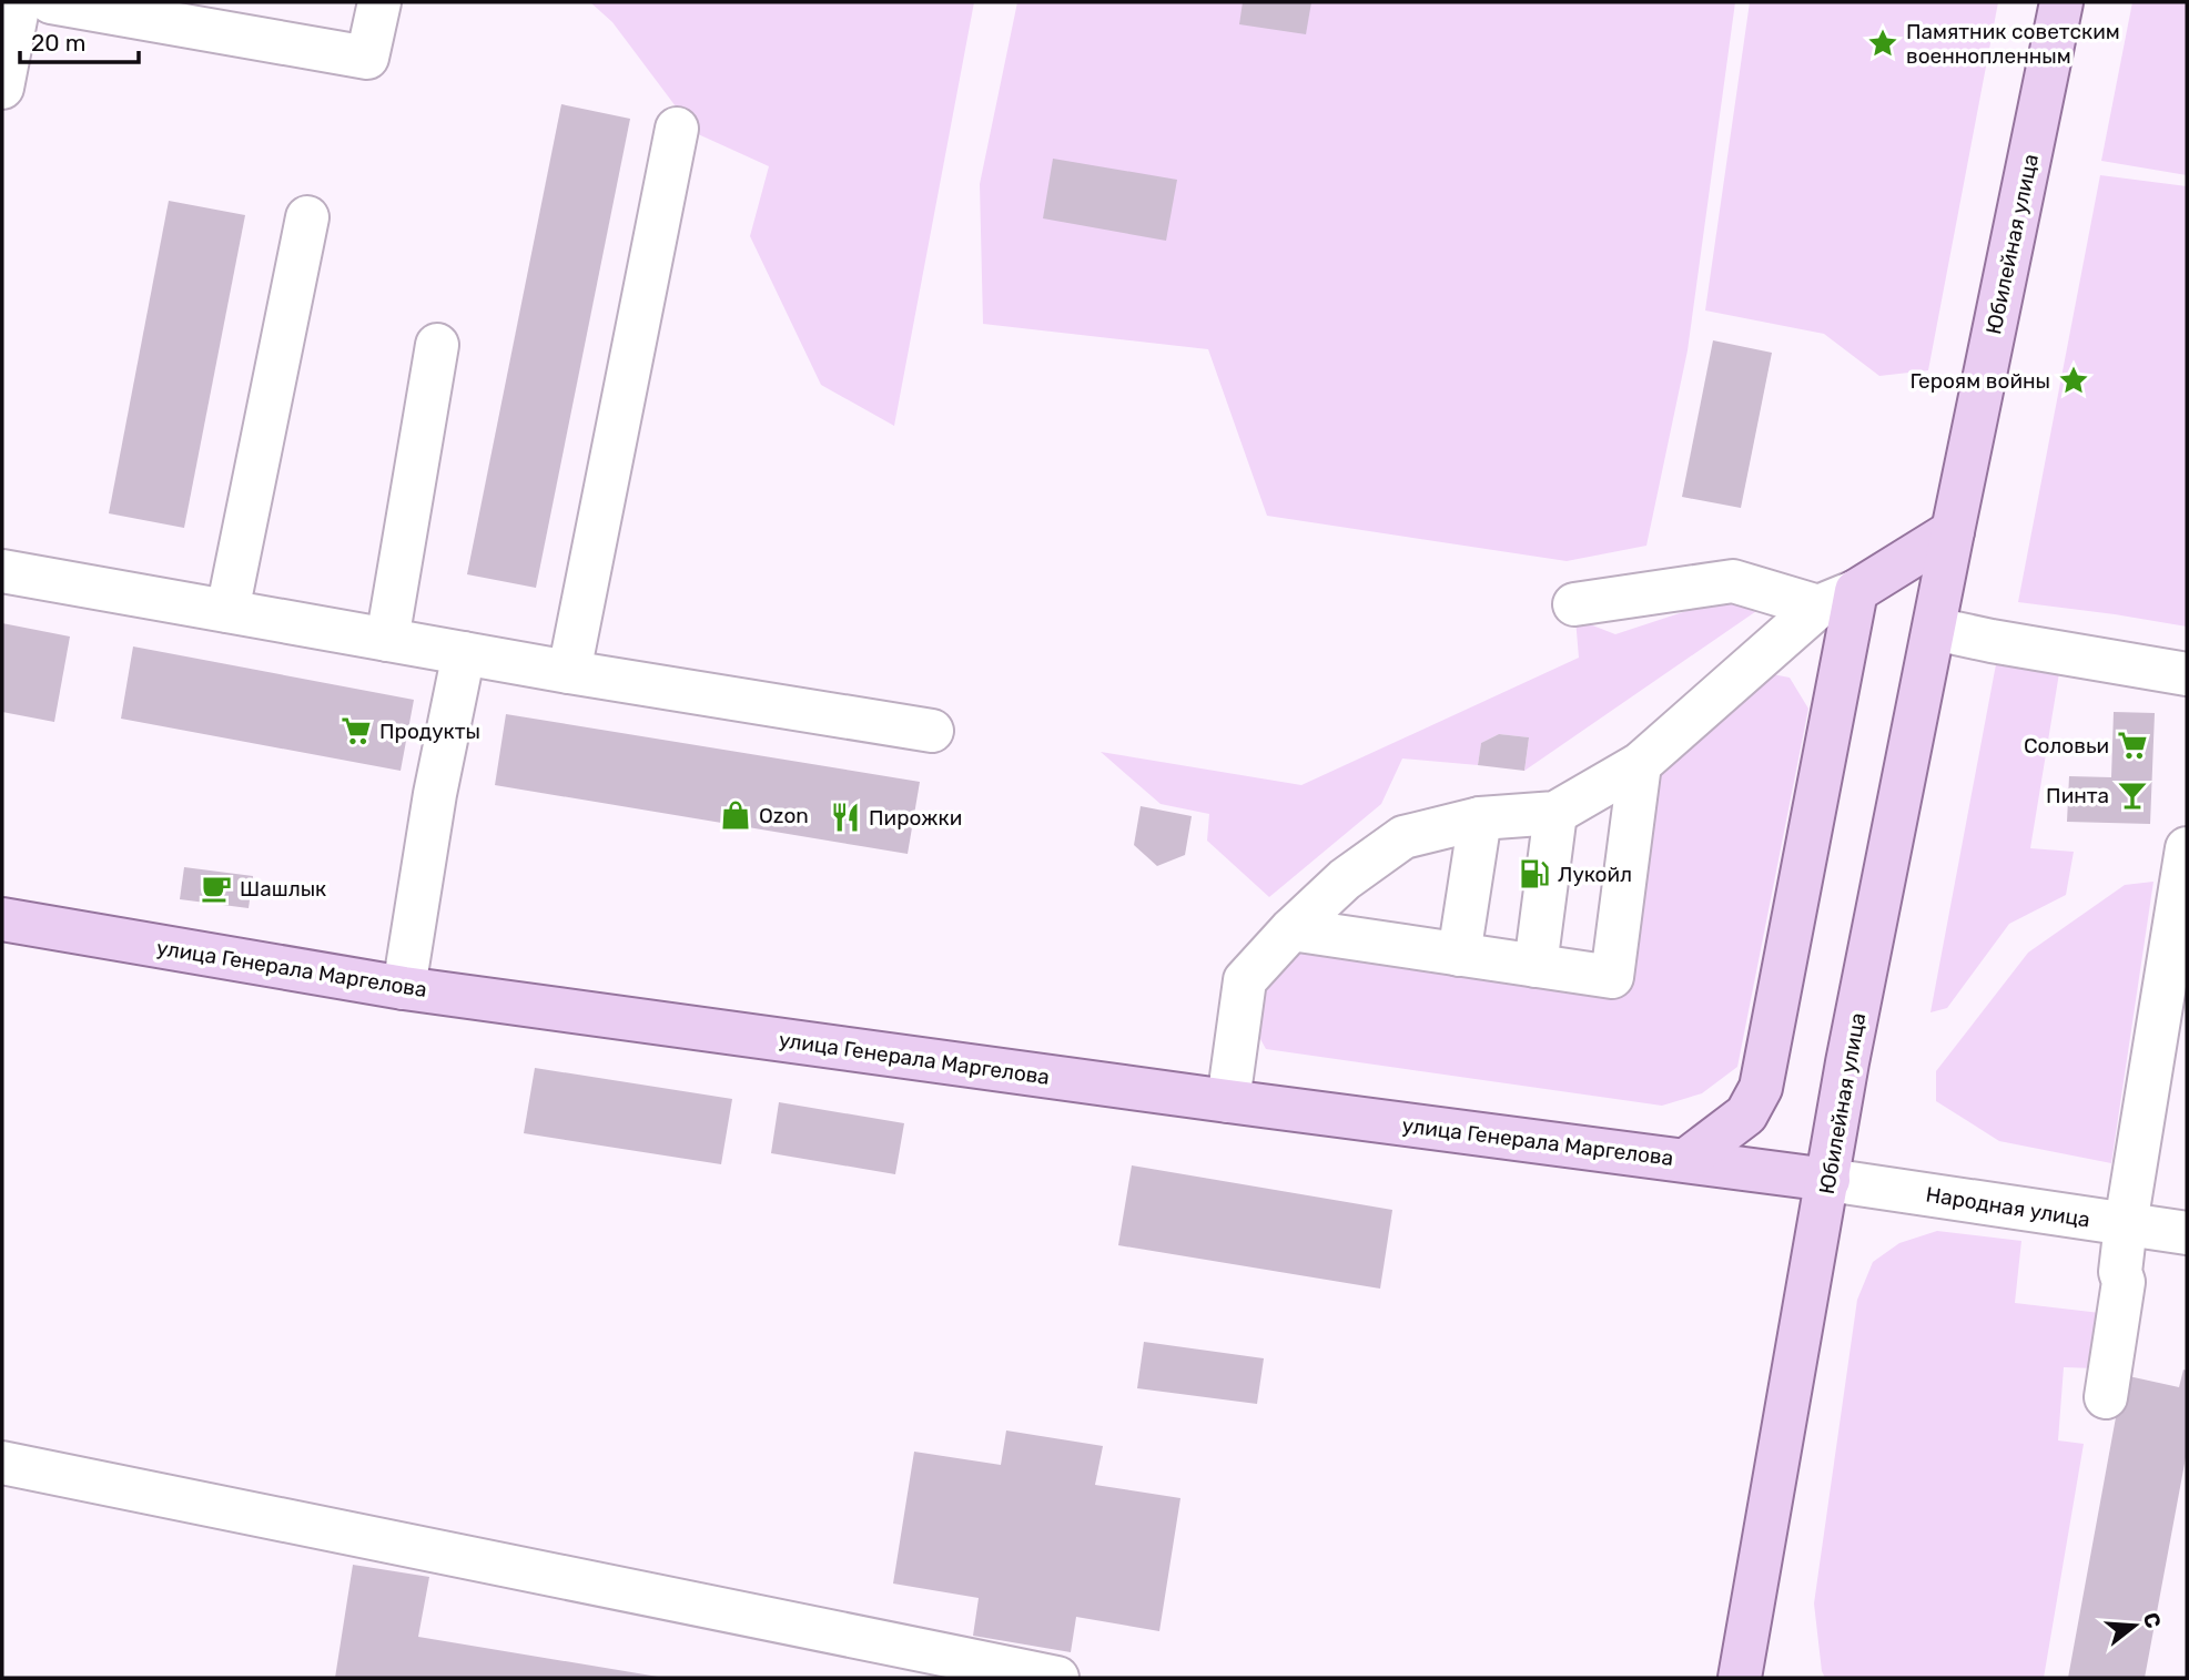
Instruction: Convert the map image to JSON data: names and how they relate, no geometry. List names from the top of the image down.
{
  "streets": {
    "main road": ["Юбилейная улица", "улица Генерала Маргелова"],
    "street": ["Народная улица"]
  },
  "crossings": [
    ["Юбилейная улица", "улица Генерала Маргелова"],
    ["Юбилейная улица", "Народная улица"],
    ["улица Генерала Маргелова", "Народная улица"]
  ],
  "places": {
    "place": ["Памятник советским военнопленным", "Героям войны"],
    "supermarket": ["Продукты", "Соловьи"],
    "bar": ["Пинта"],
    "shop": ["Ozon"],
    "restaurant": ["Пирожки"],
    "fuel station": ["Лукойл"],
    "cafe": ["Шашлык"]
  },
  "scale_bar": "20 m",
  "north": "right"
}
